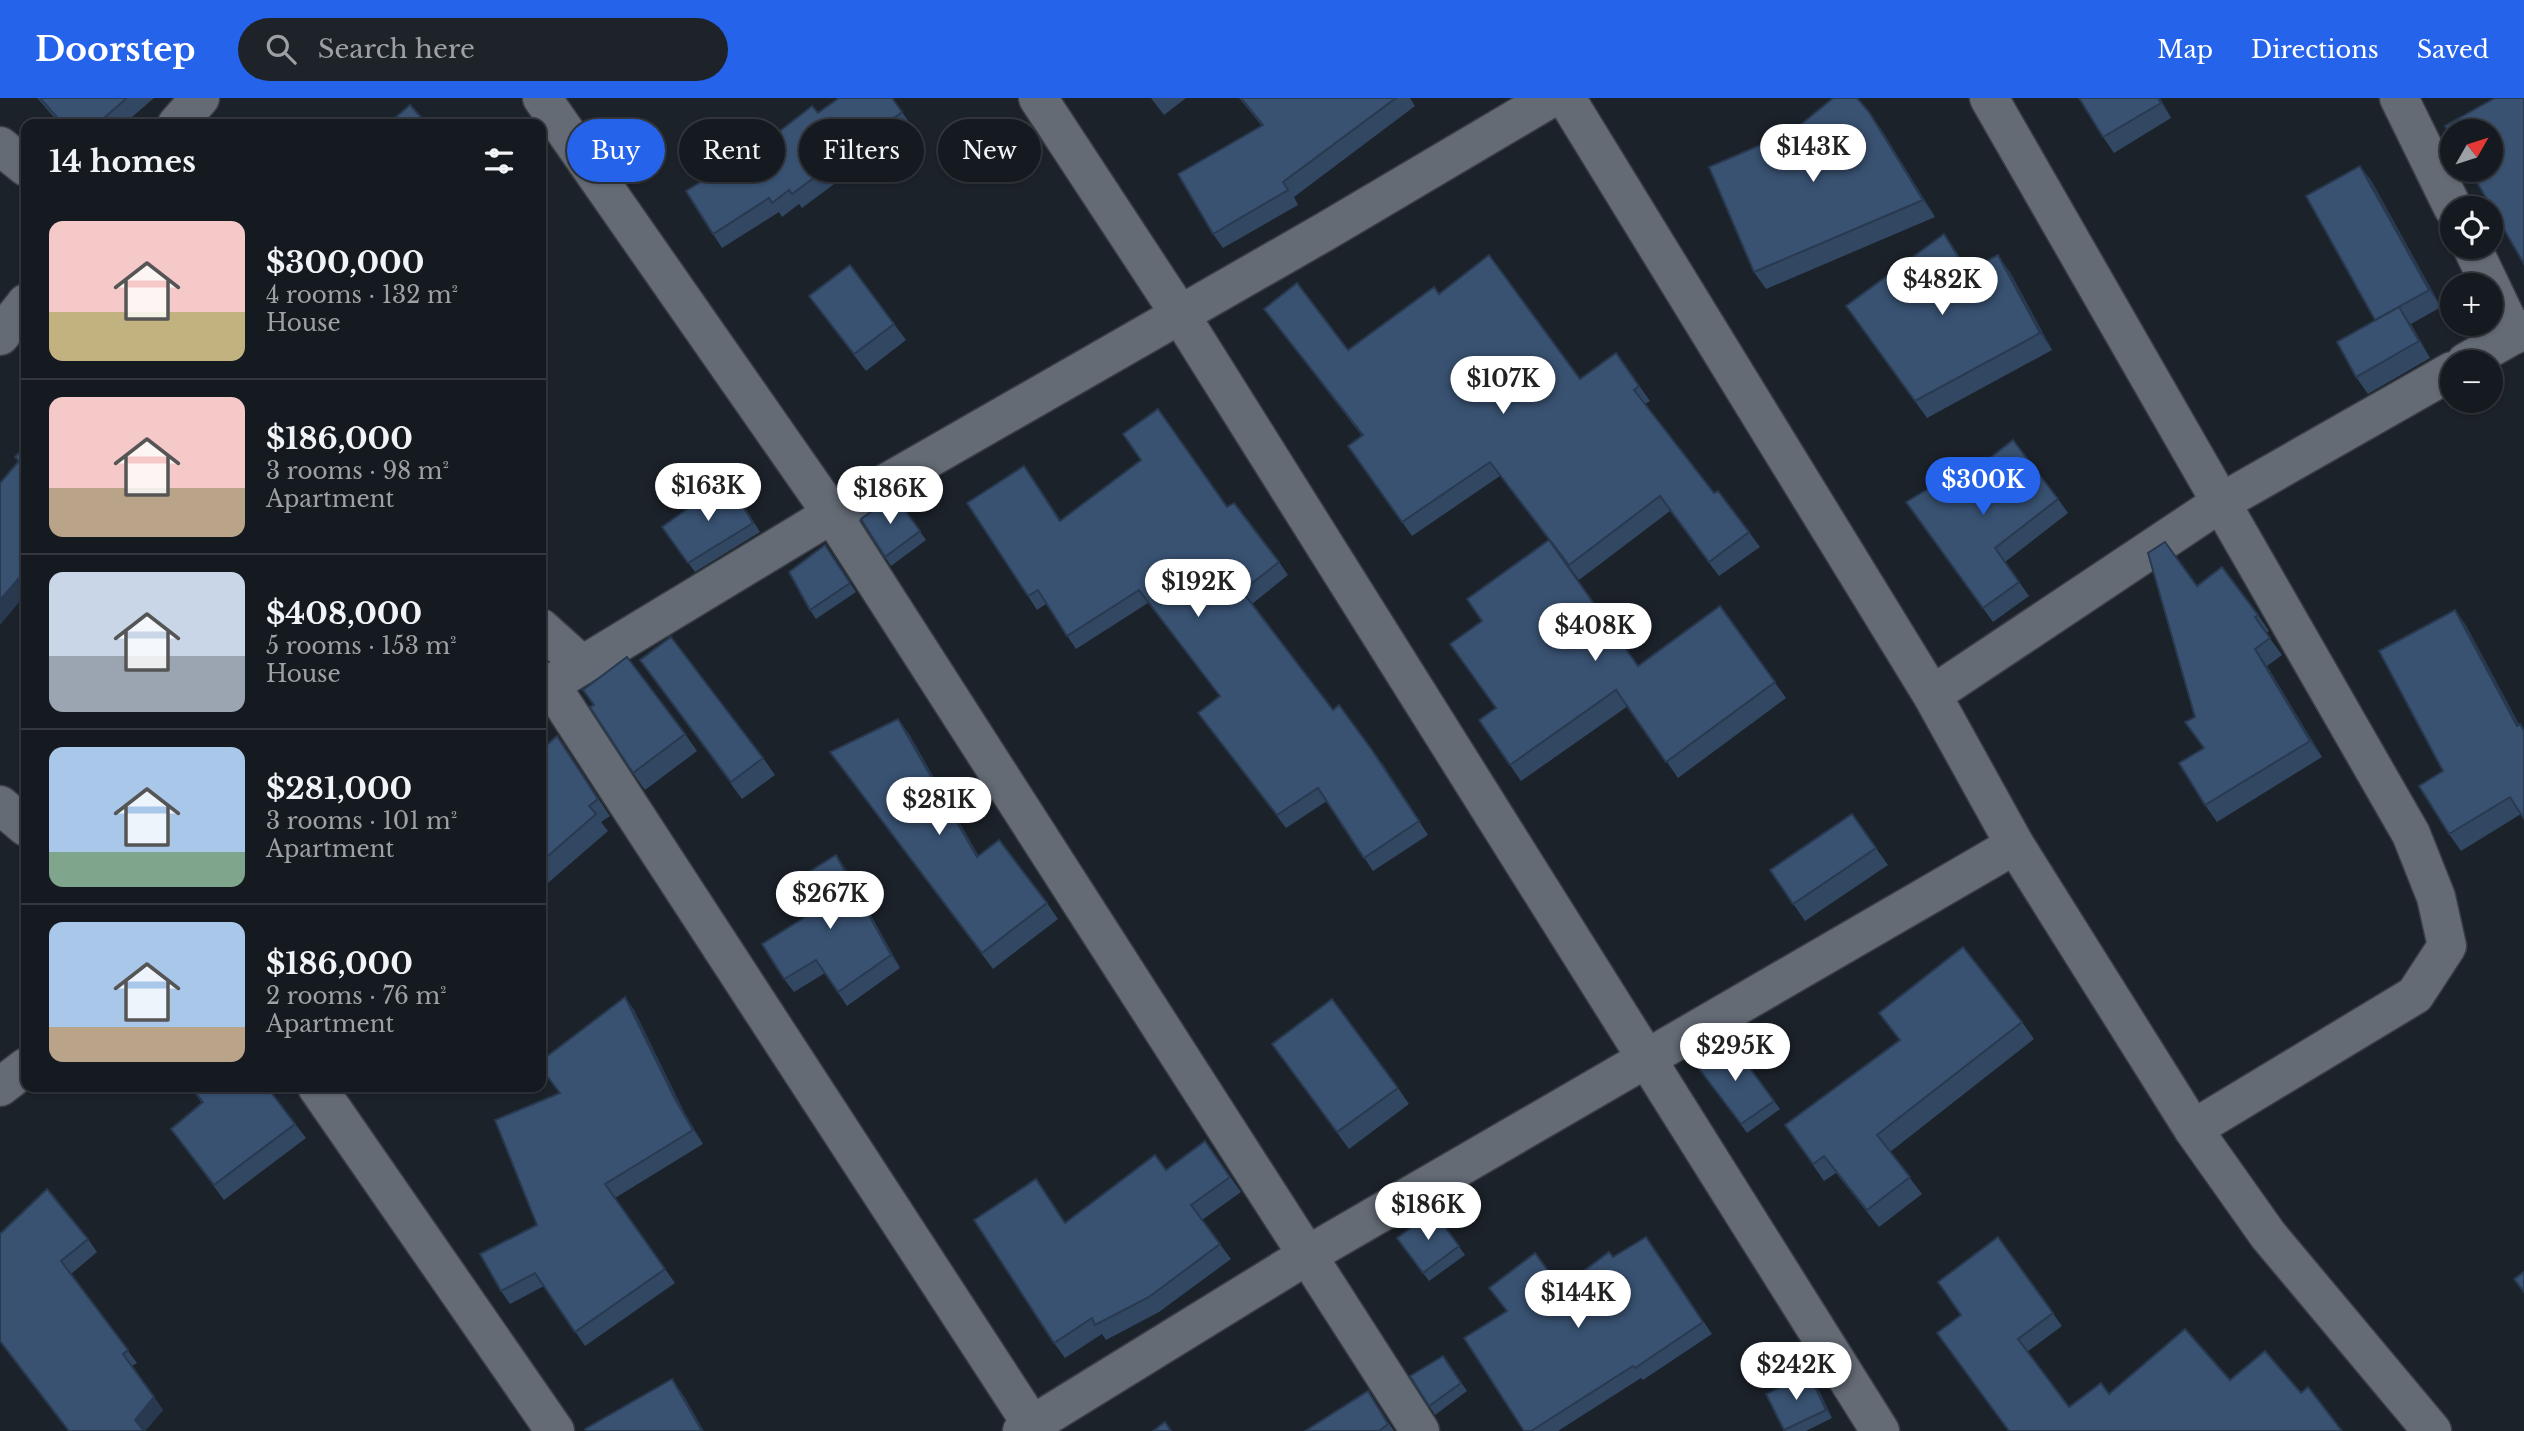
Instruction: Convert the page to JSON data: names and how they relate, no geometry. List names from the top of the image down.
{
  "north": "top right",
  "page": {
    "header": "Doorstep",
    "search": "Search here",
    "nav": ["Map", "Directions", "Saved"],
    "map_buttons": ["+", "−"],
    "chip": [
      "Buy",
      "Rent",
      "Filters",
      "New"
    ],
    "heading": "14 homes",
    "price": [
      "$143K",
      "$482K",
      "$107K",
      "$300K",
      "$163K",
      "$186K",
      "$192K",
      "$408K",
      "$281K",
      "$267K",
      "$295K",
      "$186K",
      "$144K",
      "$242K"
    ],
    "list": [
      {
        "name": "$300,000",
        "note": "4 rooms · 132 m² · House"
      },
      {
        "name": "$186,000",
        "note": "3 rooms · 98 m² · Apartment"
      },
      {
        "name": "$408,000",
        "note": "5 rooms · 153 m² · House"
      },
      {
        "name": "$281,000",
        "note": "3 rooms · 101 m² · Apartment"
      },
      {
        "name": "$186,000",
        "note": "2 rooms · 76 m² · Apartment"
      }
    ]
  }
}
